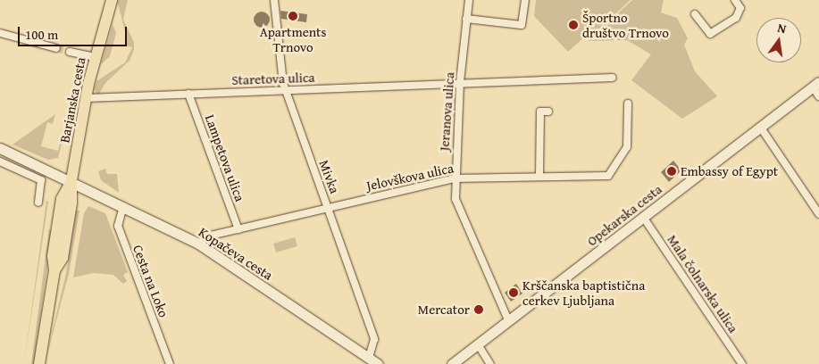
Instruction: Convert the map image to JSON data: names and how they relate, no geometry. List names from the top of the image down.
{
  "streets": {
    "main road": ["Barjanska cesta"],
    "street": [
      "Staretova ulica",
      "Jeranova ulica",
      "Lampetova ulica",
      "Mivka",
      "Jelovškova ulica",
      "Opekarska cesta",
      "Kopačeva cesta",
      "Cesta na Loko",
      "Mala čolnarska ulica"
    ]
  },
  "crossings": [
    ["Staretova ulica", "Barjanska cesta"],
    ["Staretova ulica", "Jeranova ulica"],
    ["Staretova ulica", "Lampetova ulica"],
    ["Staretova ulica", "Mivka"],
    ["Barjanska cesta", "Kopačeva cesta"],
    ["Jeranova ulica", "Jelovškova ulica"],
    ["Jeranova ulica", "Opekarska cesta"],
    ["Lampetova ulica", "Jelovškova ulica"],
    ["Mivka", "Jelovškova ulica"],
    ["Mivka", "Kopačeva cesta"],
    ["Jelovškova ulica", "Kopačeva cesta"],
    ["Opekarska cesta", "Mala čolnarska ulica"],
    ["Kopačeva cesta", "Cesta na Loko"]
  ],
  "places": [
    "Apartments Trnovo",
    "Športno društvo Trnovo",
    "Embassy of Egypt",
    "Krščanska baptistična cerkev Ljubljana",
    "Mercator"
  ],
  "scale_bar": "100 m",
  "north": "top"
}
